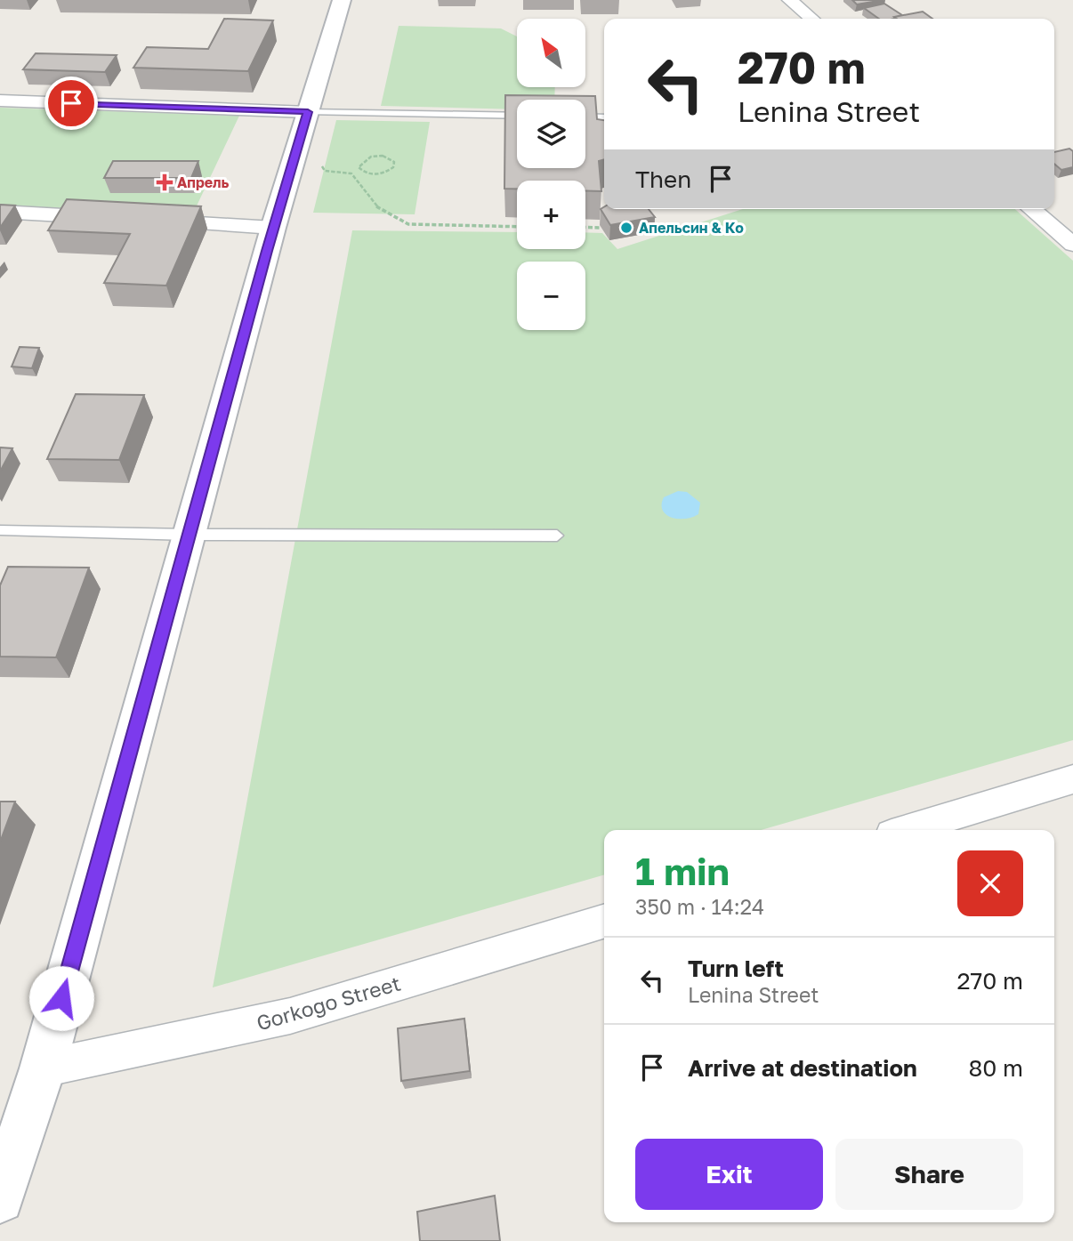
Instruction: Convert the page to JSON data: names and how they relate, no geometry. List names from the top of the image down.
{
  "streets": {
    "street": ["Gorkogo Street"]
  },
  "places": {
    "health": ["Апрель"],
    "other": ["Апельсин & Ко"]
  },
  "north": "top left",
  "page": {
    "map_buttons": ["+", "−"],
    "turn": ["270 m", "Lenina Street"],
    "then": "Then",
    "heading": ["1 min", "350 m · 14:24"],
    "list": [
      {
        "name": "Turn left",
        "note": "Lenina Street",
        "value": "270 m"
      },
      {
        "name": "Arrive at destination",
        "value": "80 m"
      }
    ],
    "buttons": ["Exit", "Share"]
  }
}
